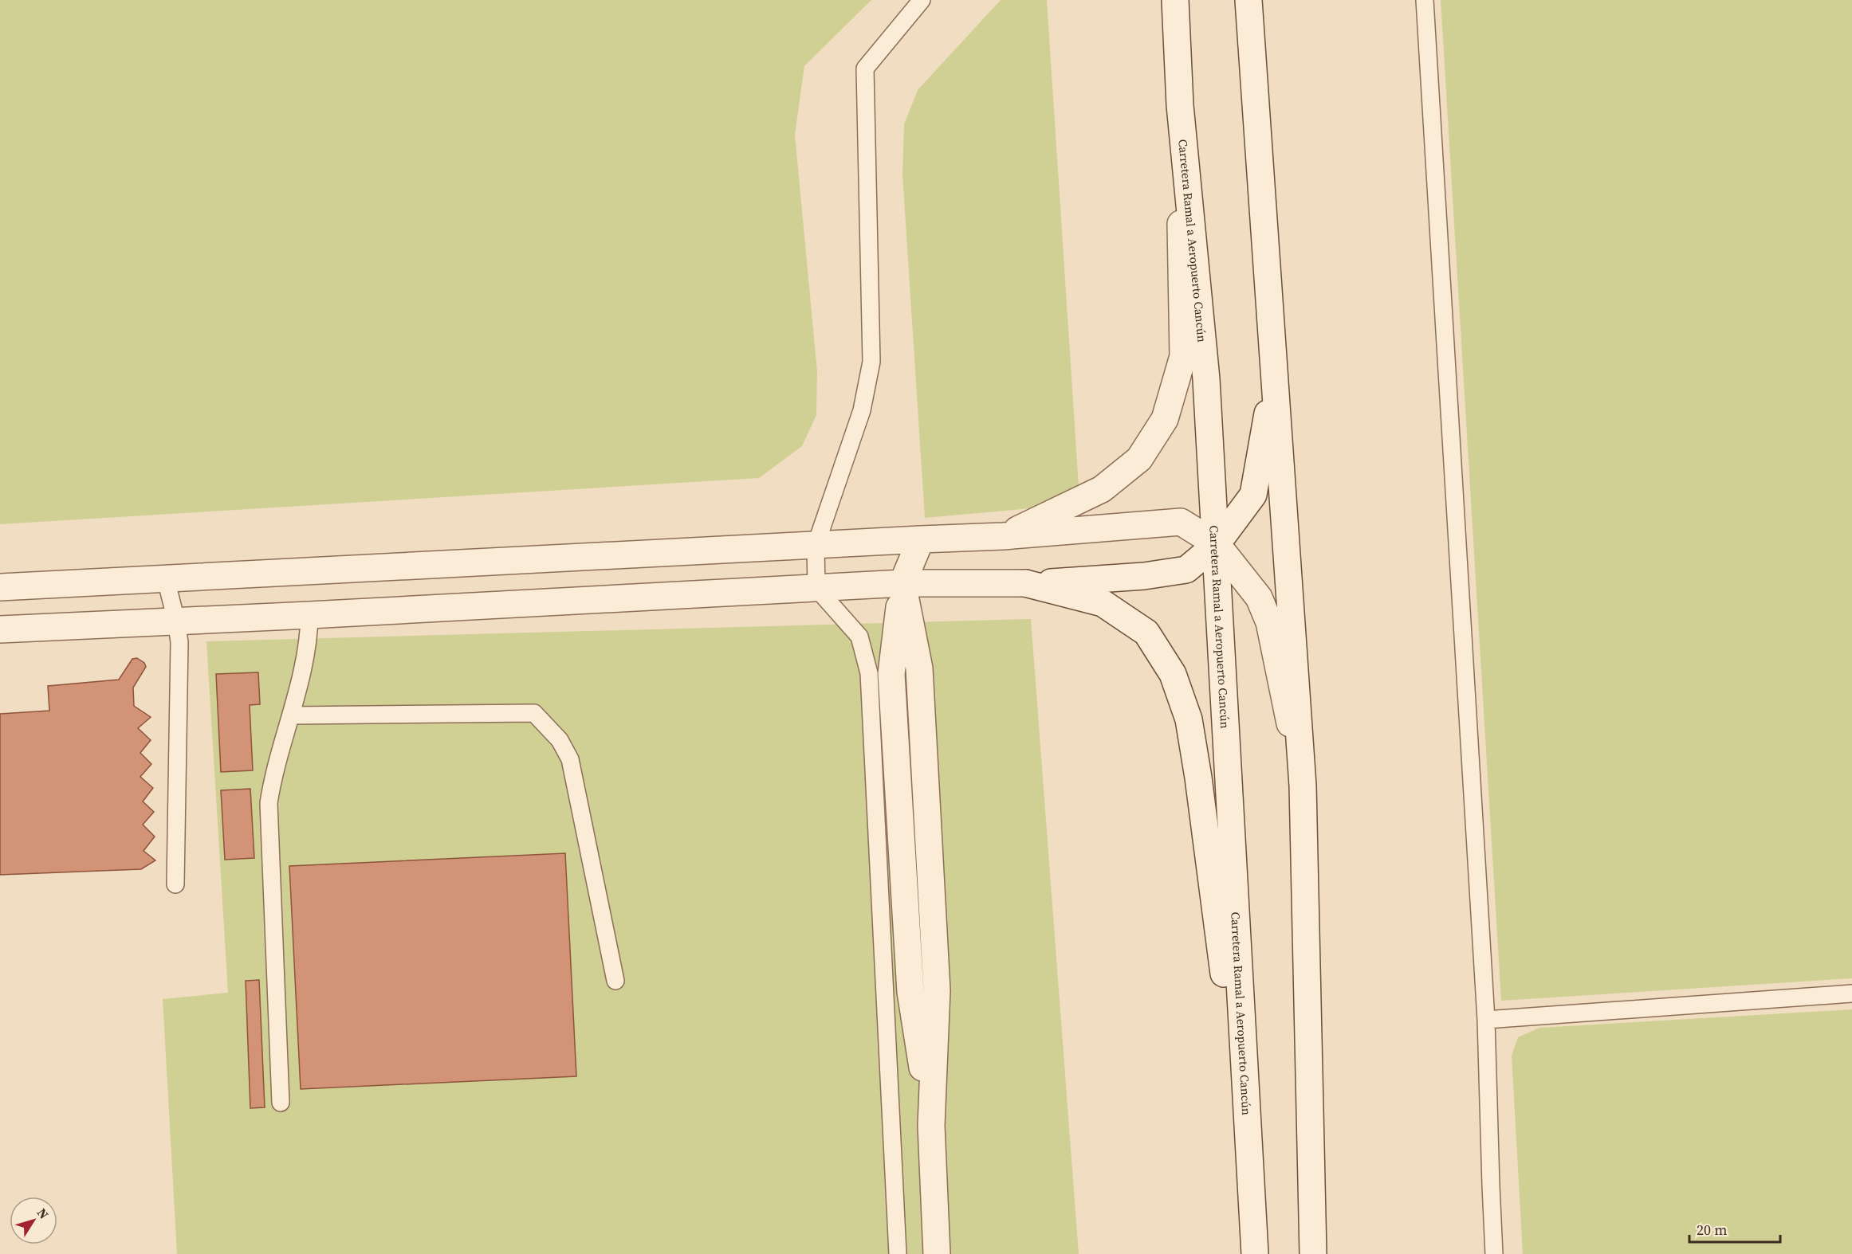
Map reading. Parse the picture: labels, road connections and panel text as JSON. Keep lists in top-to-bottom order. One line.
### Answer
{"streets":{"street":["Carretera Ramal a Aeropuerto Cancún"]},"scale_bar":"20 m","north":"top right"}
